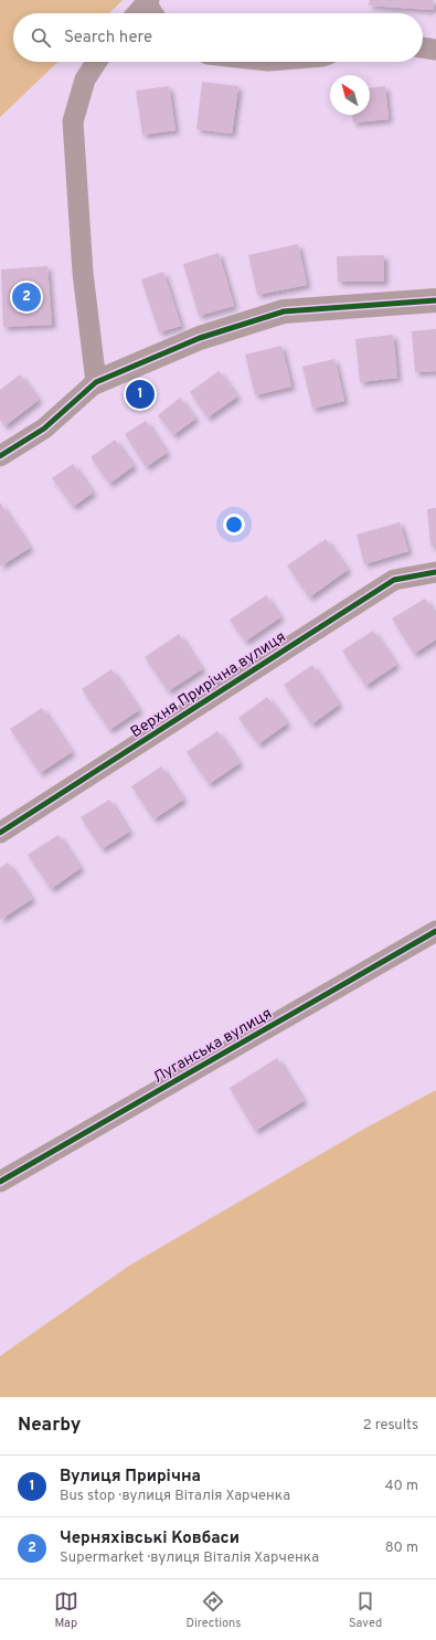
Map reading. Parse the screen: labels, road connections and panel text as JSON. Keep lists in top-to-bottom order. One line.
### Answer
{"streets":{"street":["Верхня Прирічна вулиця","Луганська вулиця"]},"north":"top left","page":{"search":"Search here","pins":["2","1"],"heading":["Nearby","2 results"],"list":[{"mark":"1","name":"Вулиця Прирічна","note":"Bus stop · вулиця Віталія Харченка","value":"40 m"},{"mark":"2","name":"Черняхівські Ковбаси","note":"Supermarket · вулиця Віталія Харченка","value":"80 m"}],"nav":["Map","Directions","Saved"]}}
